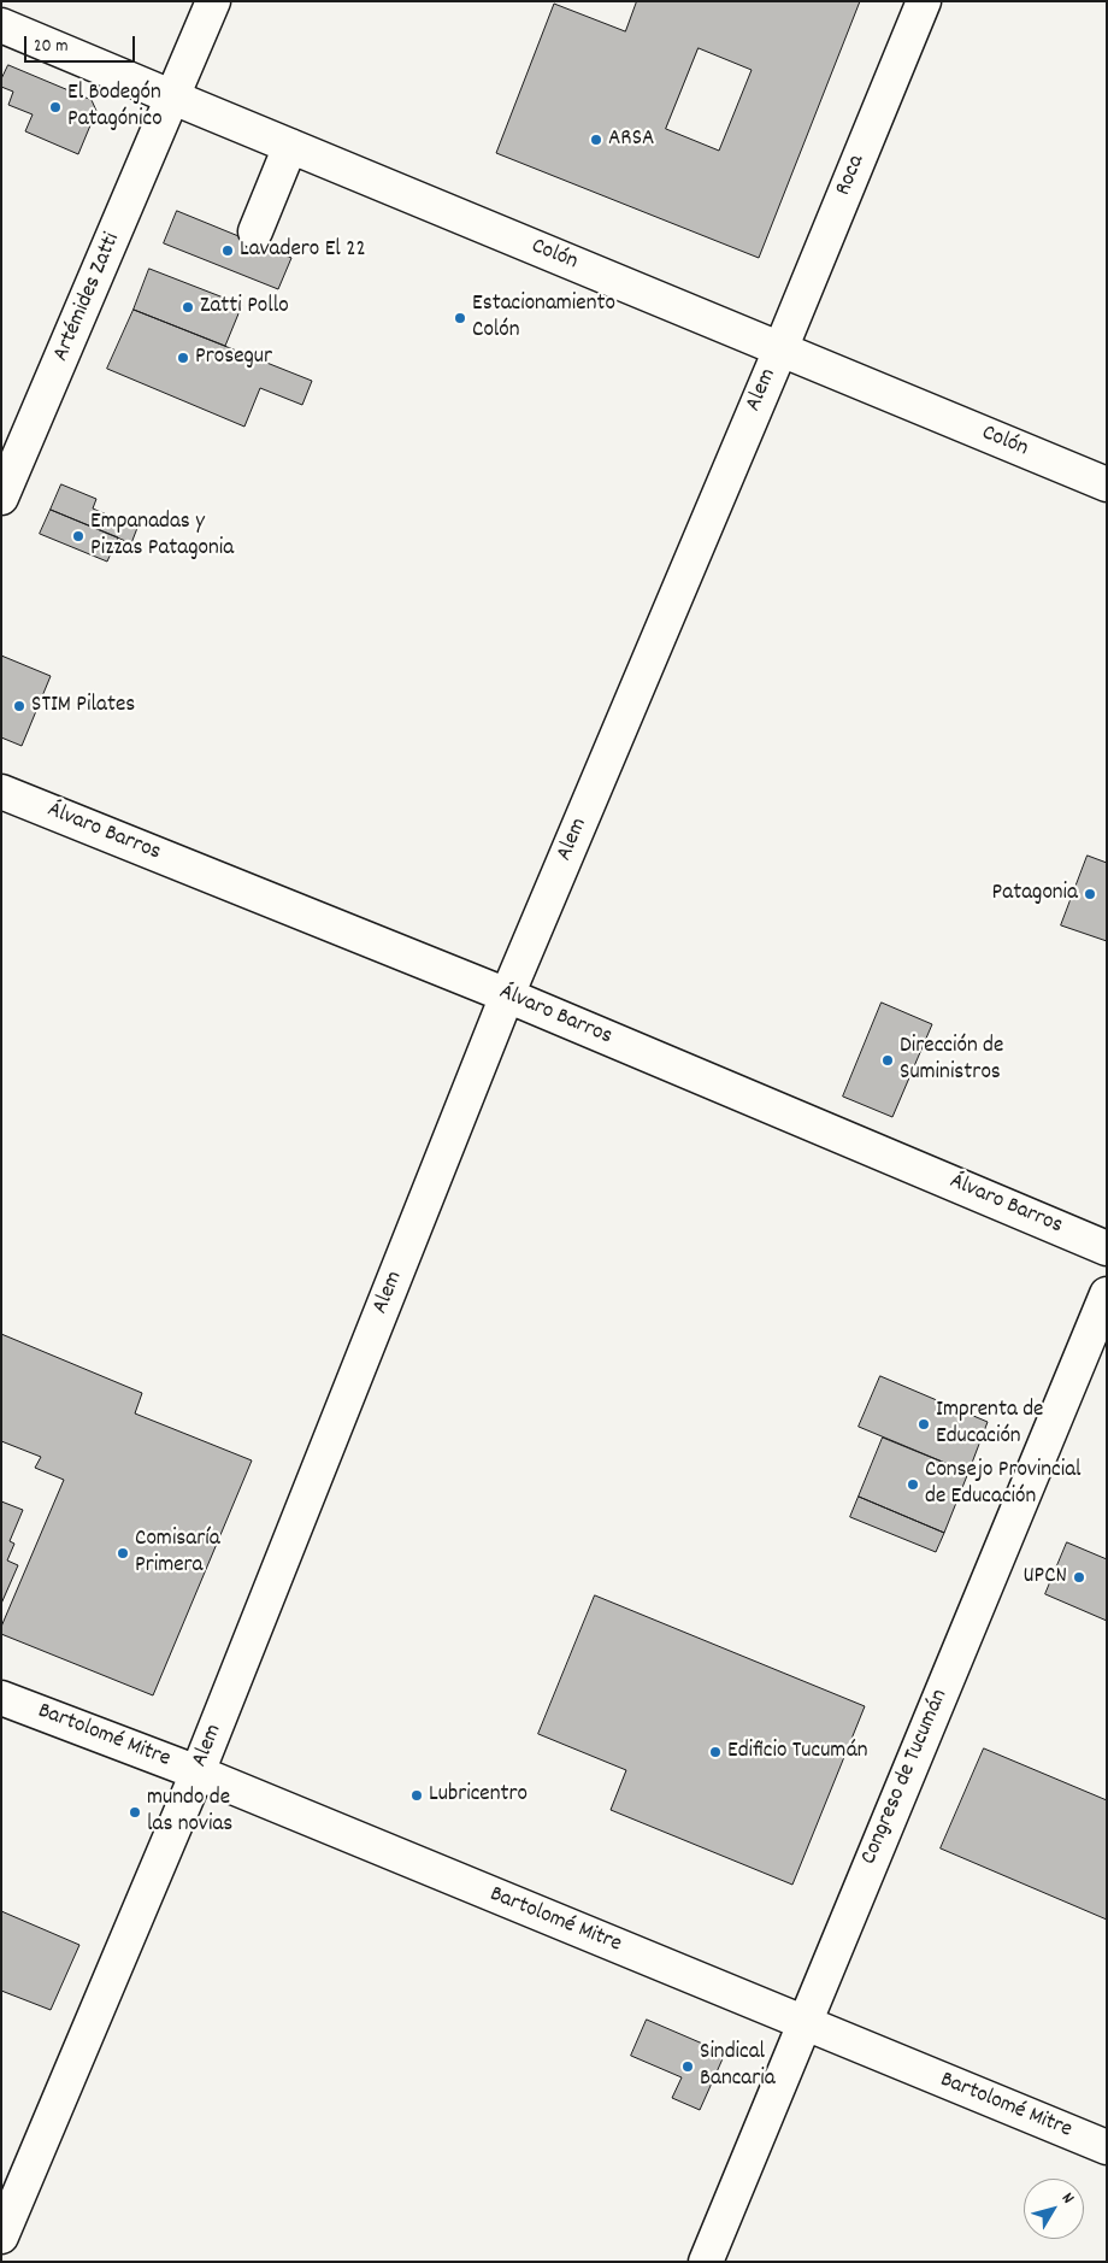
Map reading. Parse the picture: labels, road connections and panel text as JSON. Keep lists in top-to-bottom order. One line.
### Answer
{"streets":{"street":["Roca","Colón","Artémides Zatti","Alem","Álvaro Barros","Bartolomé Mitre","Congreso de Tucumán"]},"crossings":[["Roca","Colón"],["Roca","Alem"],["Colón","Artémides Zatti"],["Colón","Alem"],["Alem","Álvaro Barros"],["Alem","Bartolomé Mitre"],["Bartolomé Mitre","Congreso de Tucumán"]],"places":["El Bodegón Patagónico","ARSA","Lavadero El 22","Zatti Pollo","Estacionamiento Colón","Prosegur","Empanadas y Pizzas Patagonia","STIM Pilates","Patagonia","Dirección de Suministros","Imprenta de Educación","Consejo Provincial de Educación","Comisaría Primera","UPCN","Edificio Tucumán","Lubricentro","mundo de las novias","Sindical Bancaria"],"scale_bar":"20 m","north":"top right"}
